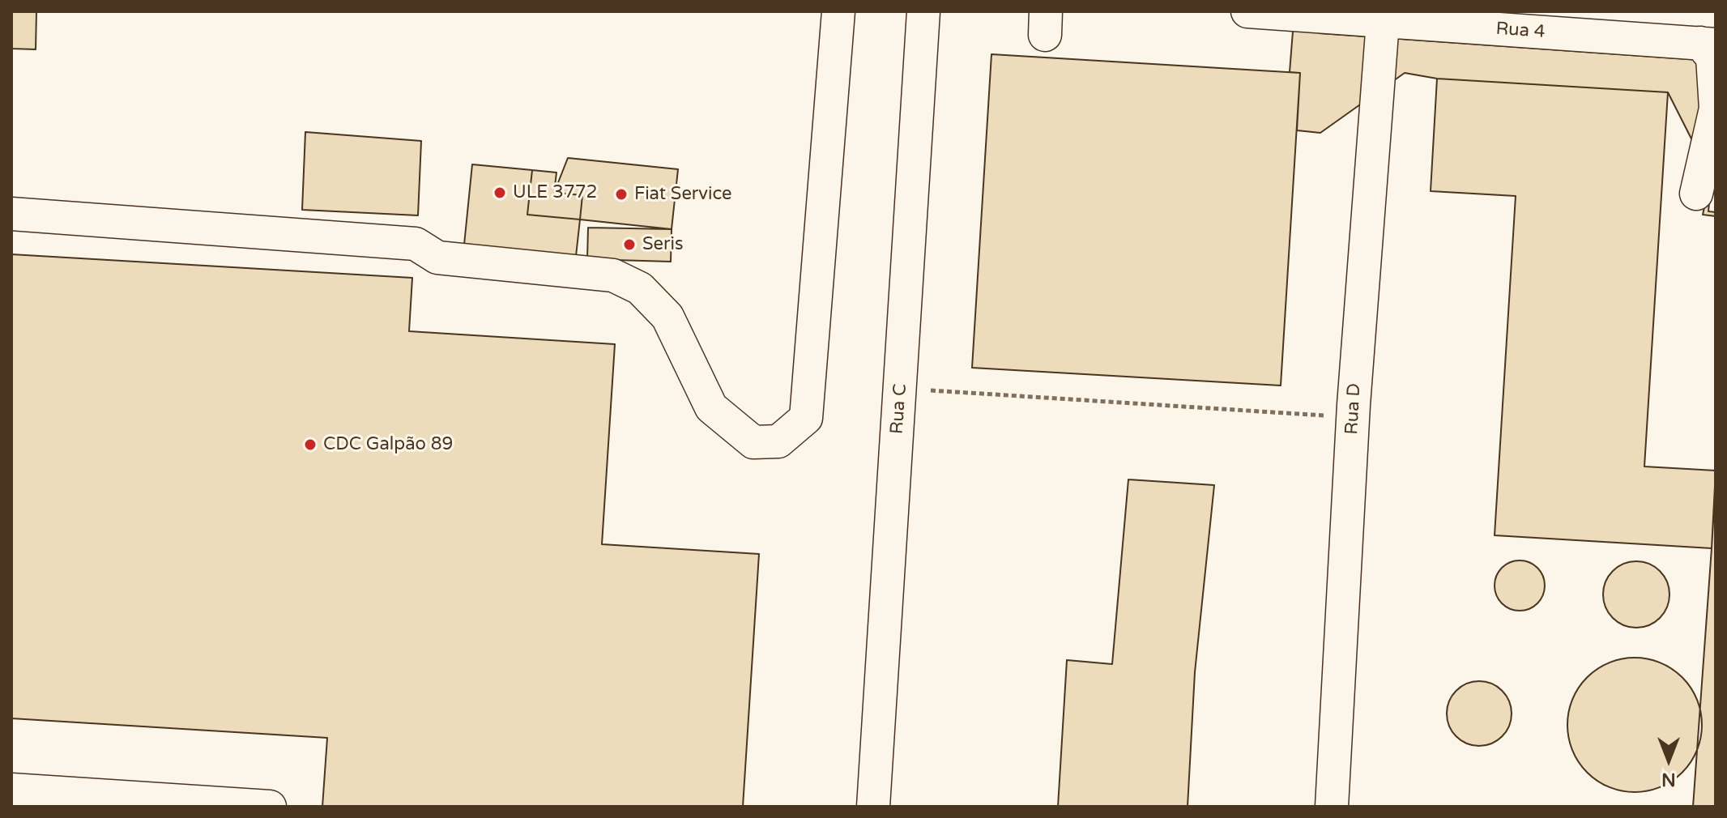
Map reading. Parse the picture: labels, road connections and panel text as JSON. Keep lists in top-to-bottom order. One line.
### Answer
{"streets":{"lane":["Rua 4","Rua C","Rua D"]},"crossings":[["Rua 4","Rua D"]],"places":["ULE 3772","Fiat Service","Seris","CDC Galpão 89"],"north":"bottom"}
